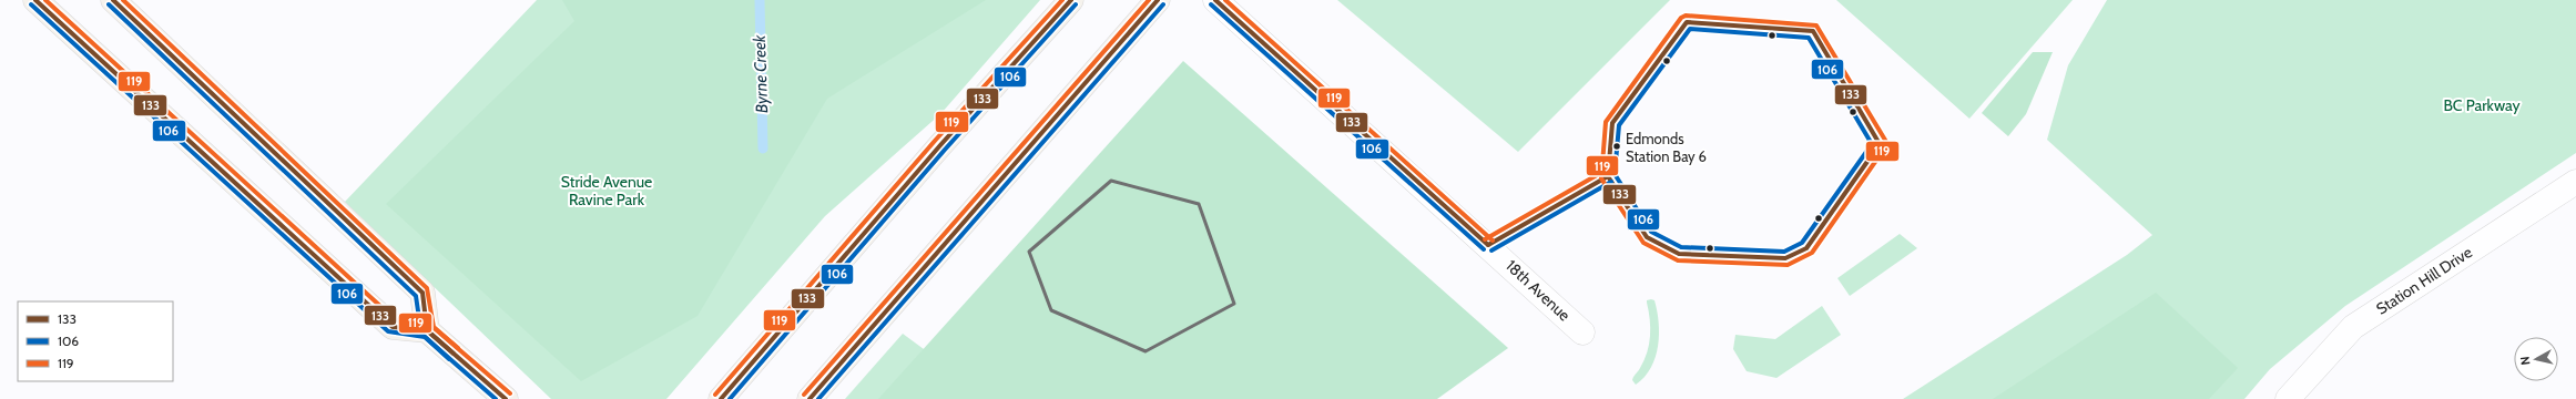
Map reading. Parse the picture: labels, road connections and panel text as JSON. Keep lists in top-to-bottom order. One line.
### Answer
{"streets":{"street":["Station Hill Drive","18th Avenue"]},"water":["Byrne Creek"],"parks":["BC Parkway","Stride Avenue Ravine Park"],"places":["Edmonds Station Bay 6"],"lines":["transit line 133","transit line 119","transit line 106"],"legend":["133","106","119"],"north":"left"}
